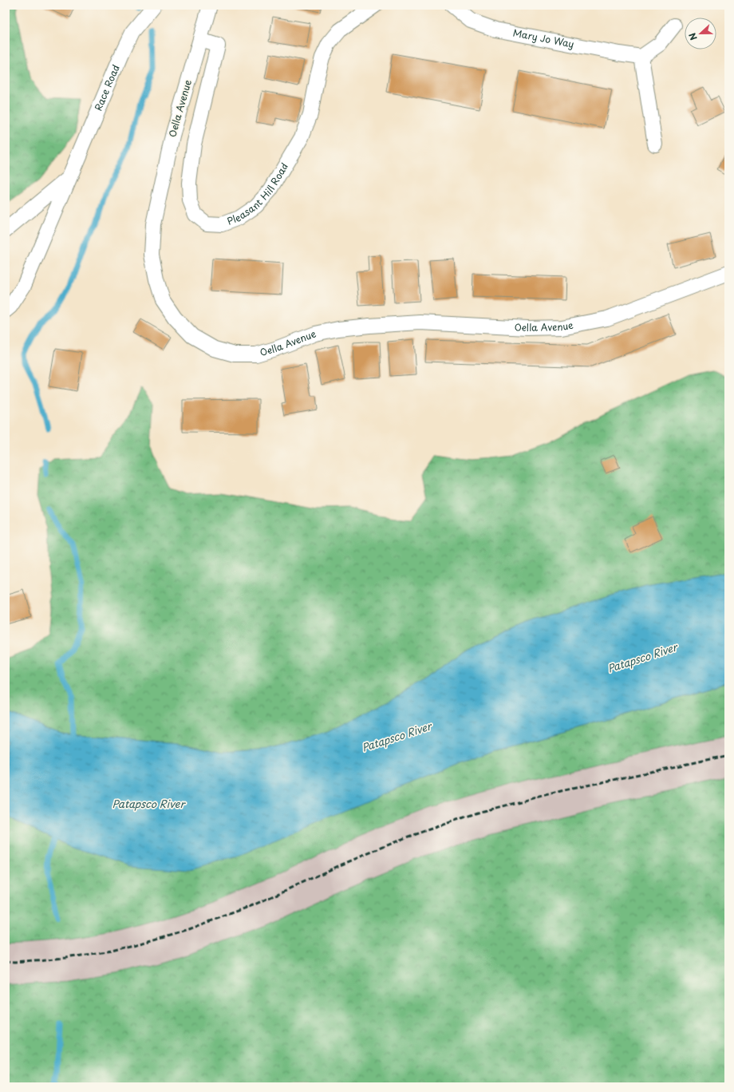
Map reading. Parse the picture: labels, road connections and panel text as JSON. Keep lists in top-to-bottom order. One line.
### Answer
{"streets":{"street":["Mary Jo Way","Race Road","Oella Avenue","Pleasant Hill Road"]},"crossings":[["Oella Avenue","Pleasant Hill Road"]],"water":["Patapsco River"],"north":"left"}
